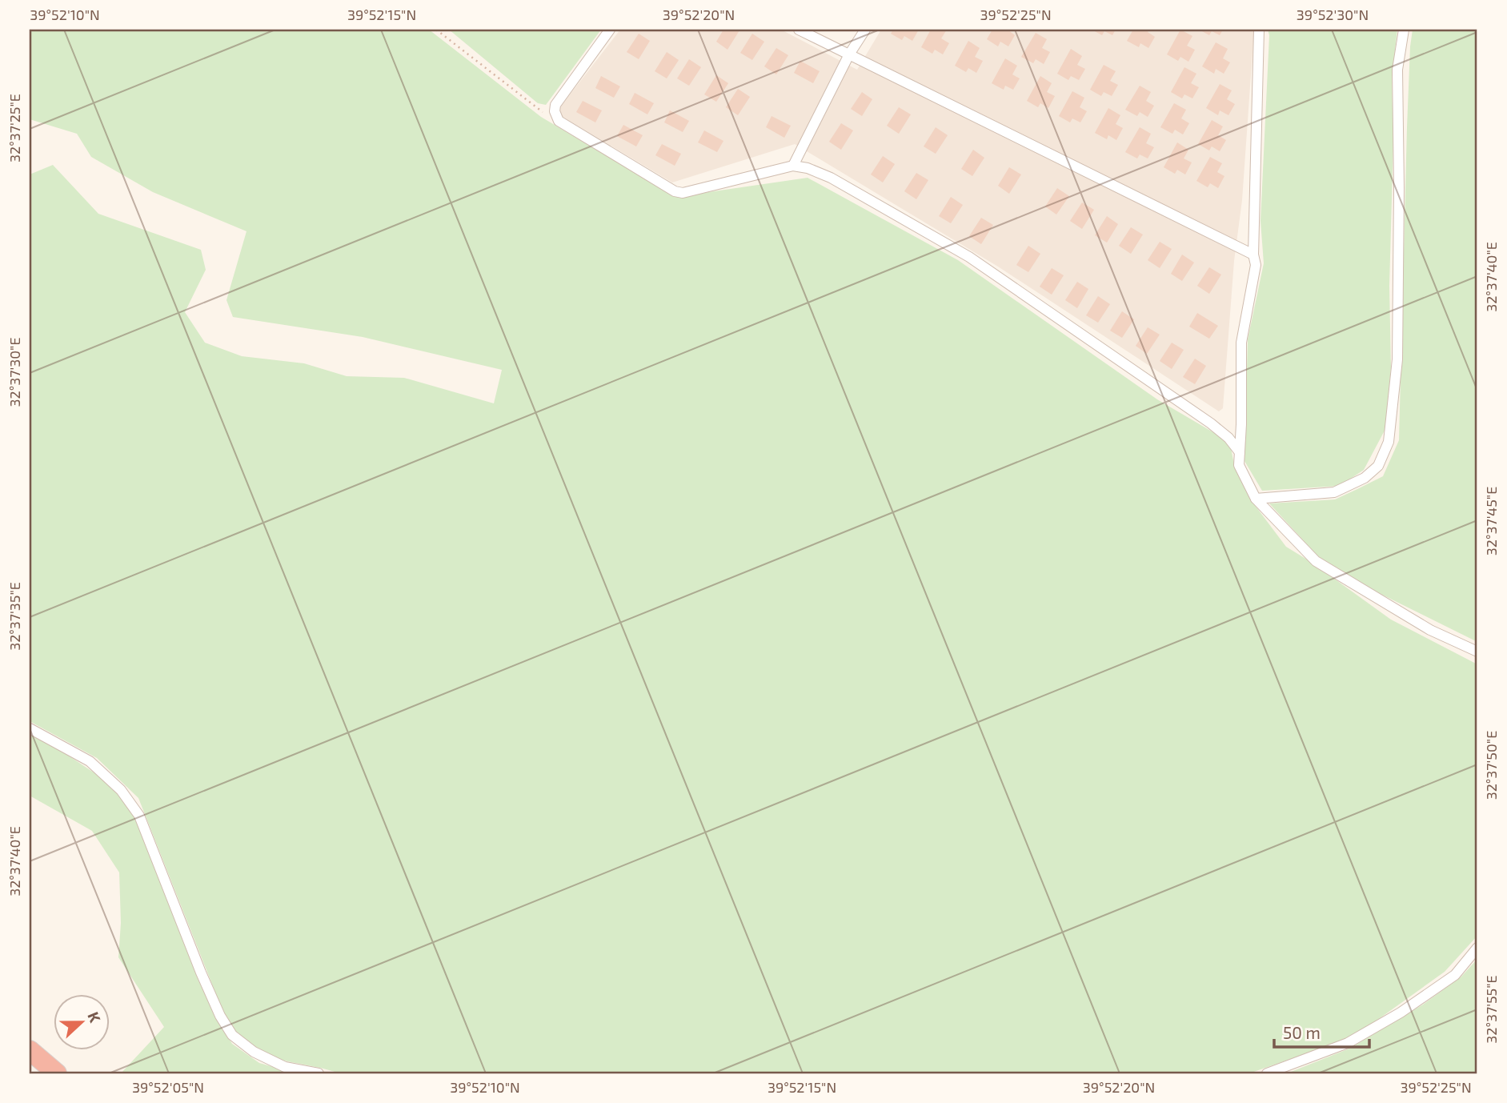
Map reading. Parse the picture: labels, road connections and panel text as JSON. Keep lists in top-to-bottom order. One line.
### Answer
{"scale_bar":"50 m","north":"right","coordinates":["39°52'10\"N","39°52'15\"N","39°52'20\"N","39°52'25\"N","39°52'30\"N","32°37'25\"E","32°37'40\"E","32°37'30\"E","32°37'45\"E","32°37'35\"E","32°37'50\"E","32°37'55\"E","39°52'05\"N"]}
